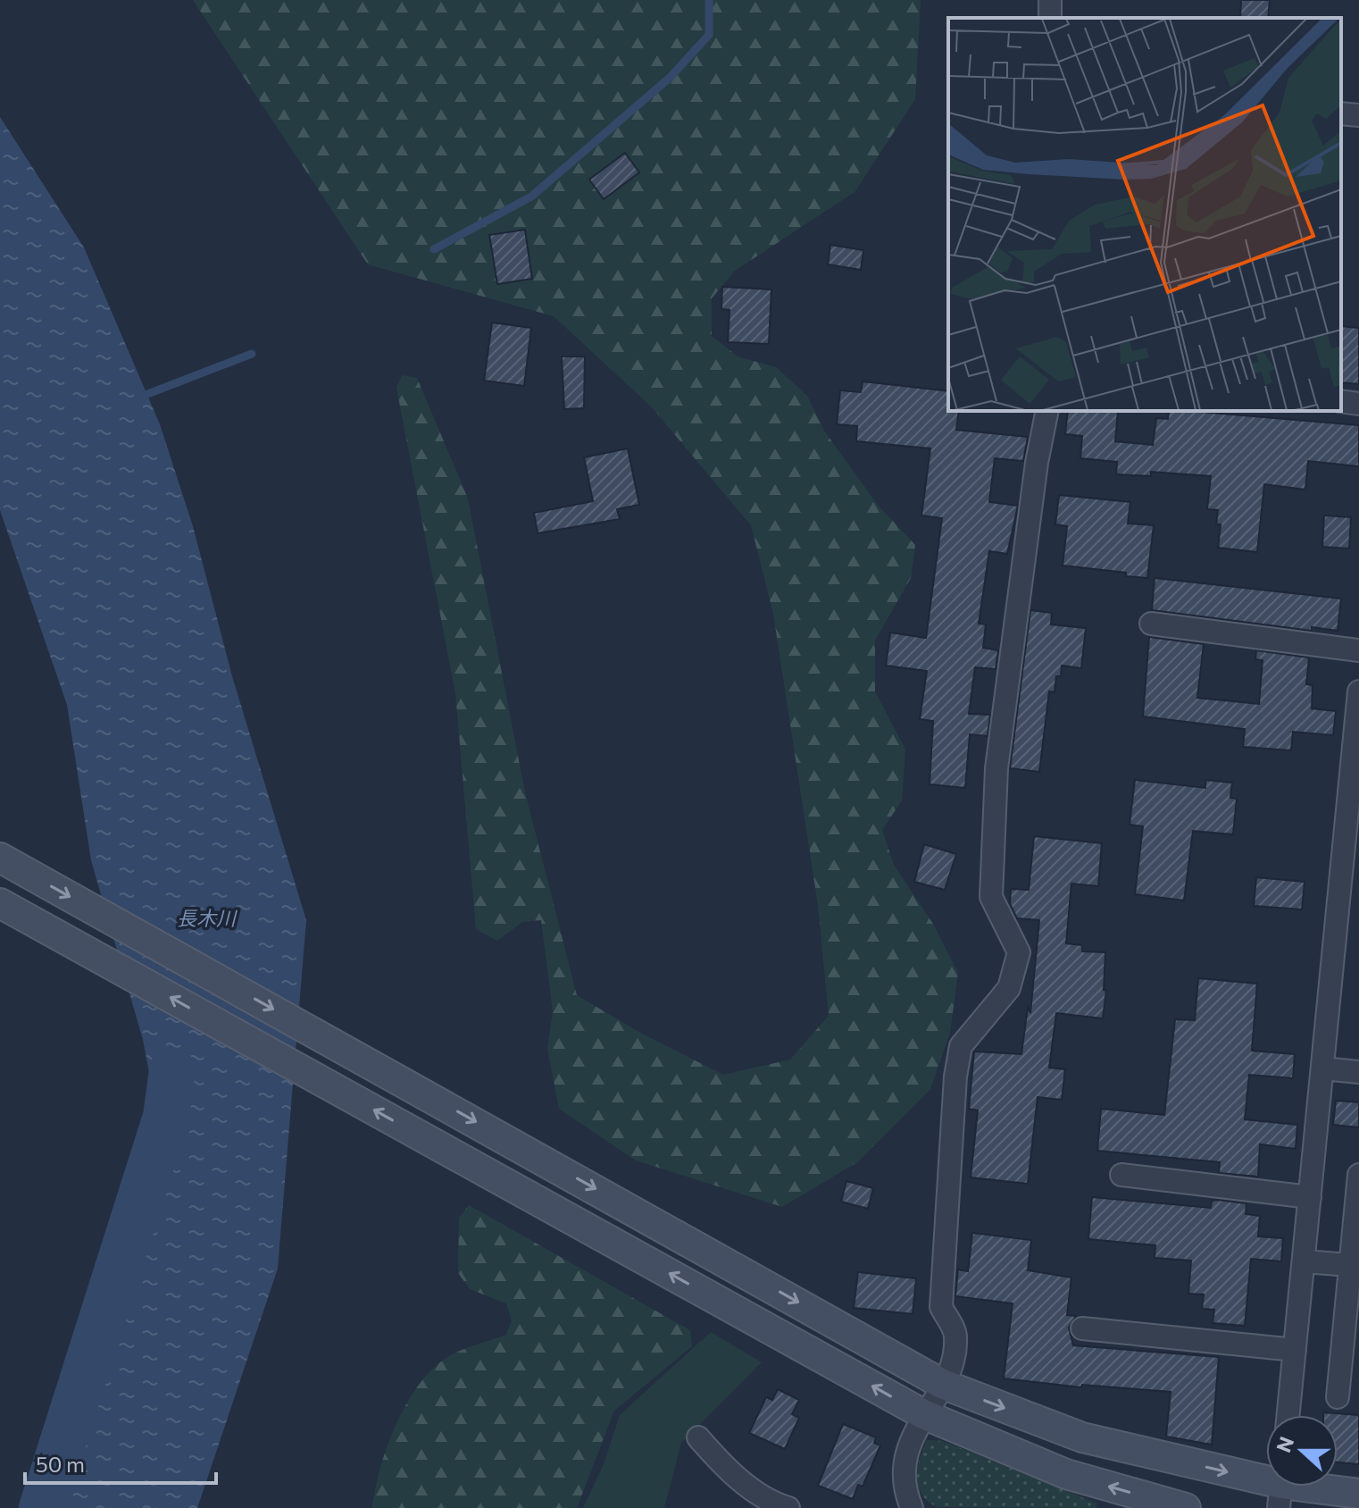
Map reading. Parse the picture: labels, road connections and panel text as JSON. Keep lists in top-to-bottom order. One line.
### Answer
{"water":["長木川"],"scale_bar":"50 m","north":"left"}
